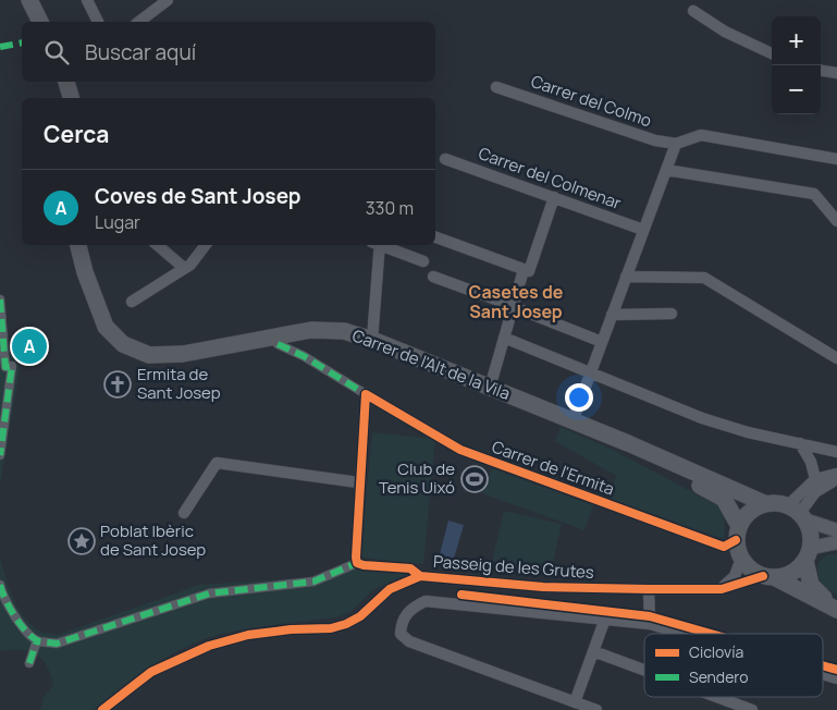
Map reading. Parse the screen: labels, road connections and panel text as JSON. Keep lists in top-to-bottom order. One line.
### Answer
{"streets":{"main road":["Carrer de l'Alt de la Vila"],"street":["Carrer del Colmo","Carrer del Colmenar","Carrer de l'Ermita","Passeig de les Grutes"]},"crossings":[["Carrer de l'Alt de la Vila","Carrer de l'Ermita"],["Carrer de l'Alt de la Vila","Passeig de les Grutes"],["Carrer de l'Ermita","Passeig de les Grutes"]],"districts":["Casetes de Sant Josep"],"places":{"church":["Ermita de Sant Josep"],"sports":["Club de Tenis Uixó"],"place":["Poblat Ibèric de Sant Josep"]},"legend":["Ciclovía","Sendero"],"page":{"map_buttons":["+","−"],"search":"Buscar aquí","heading":"Cerca","list":[{"mark":"A","name":"Coves de Sant Josep","note":"Lugar","value":"330 m"}],"pins":"A"}}
